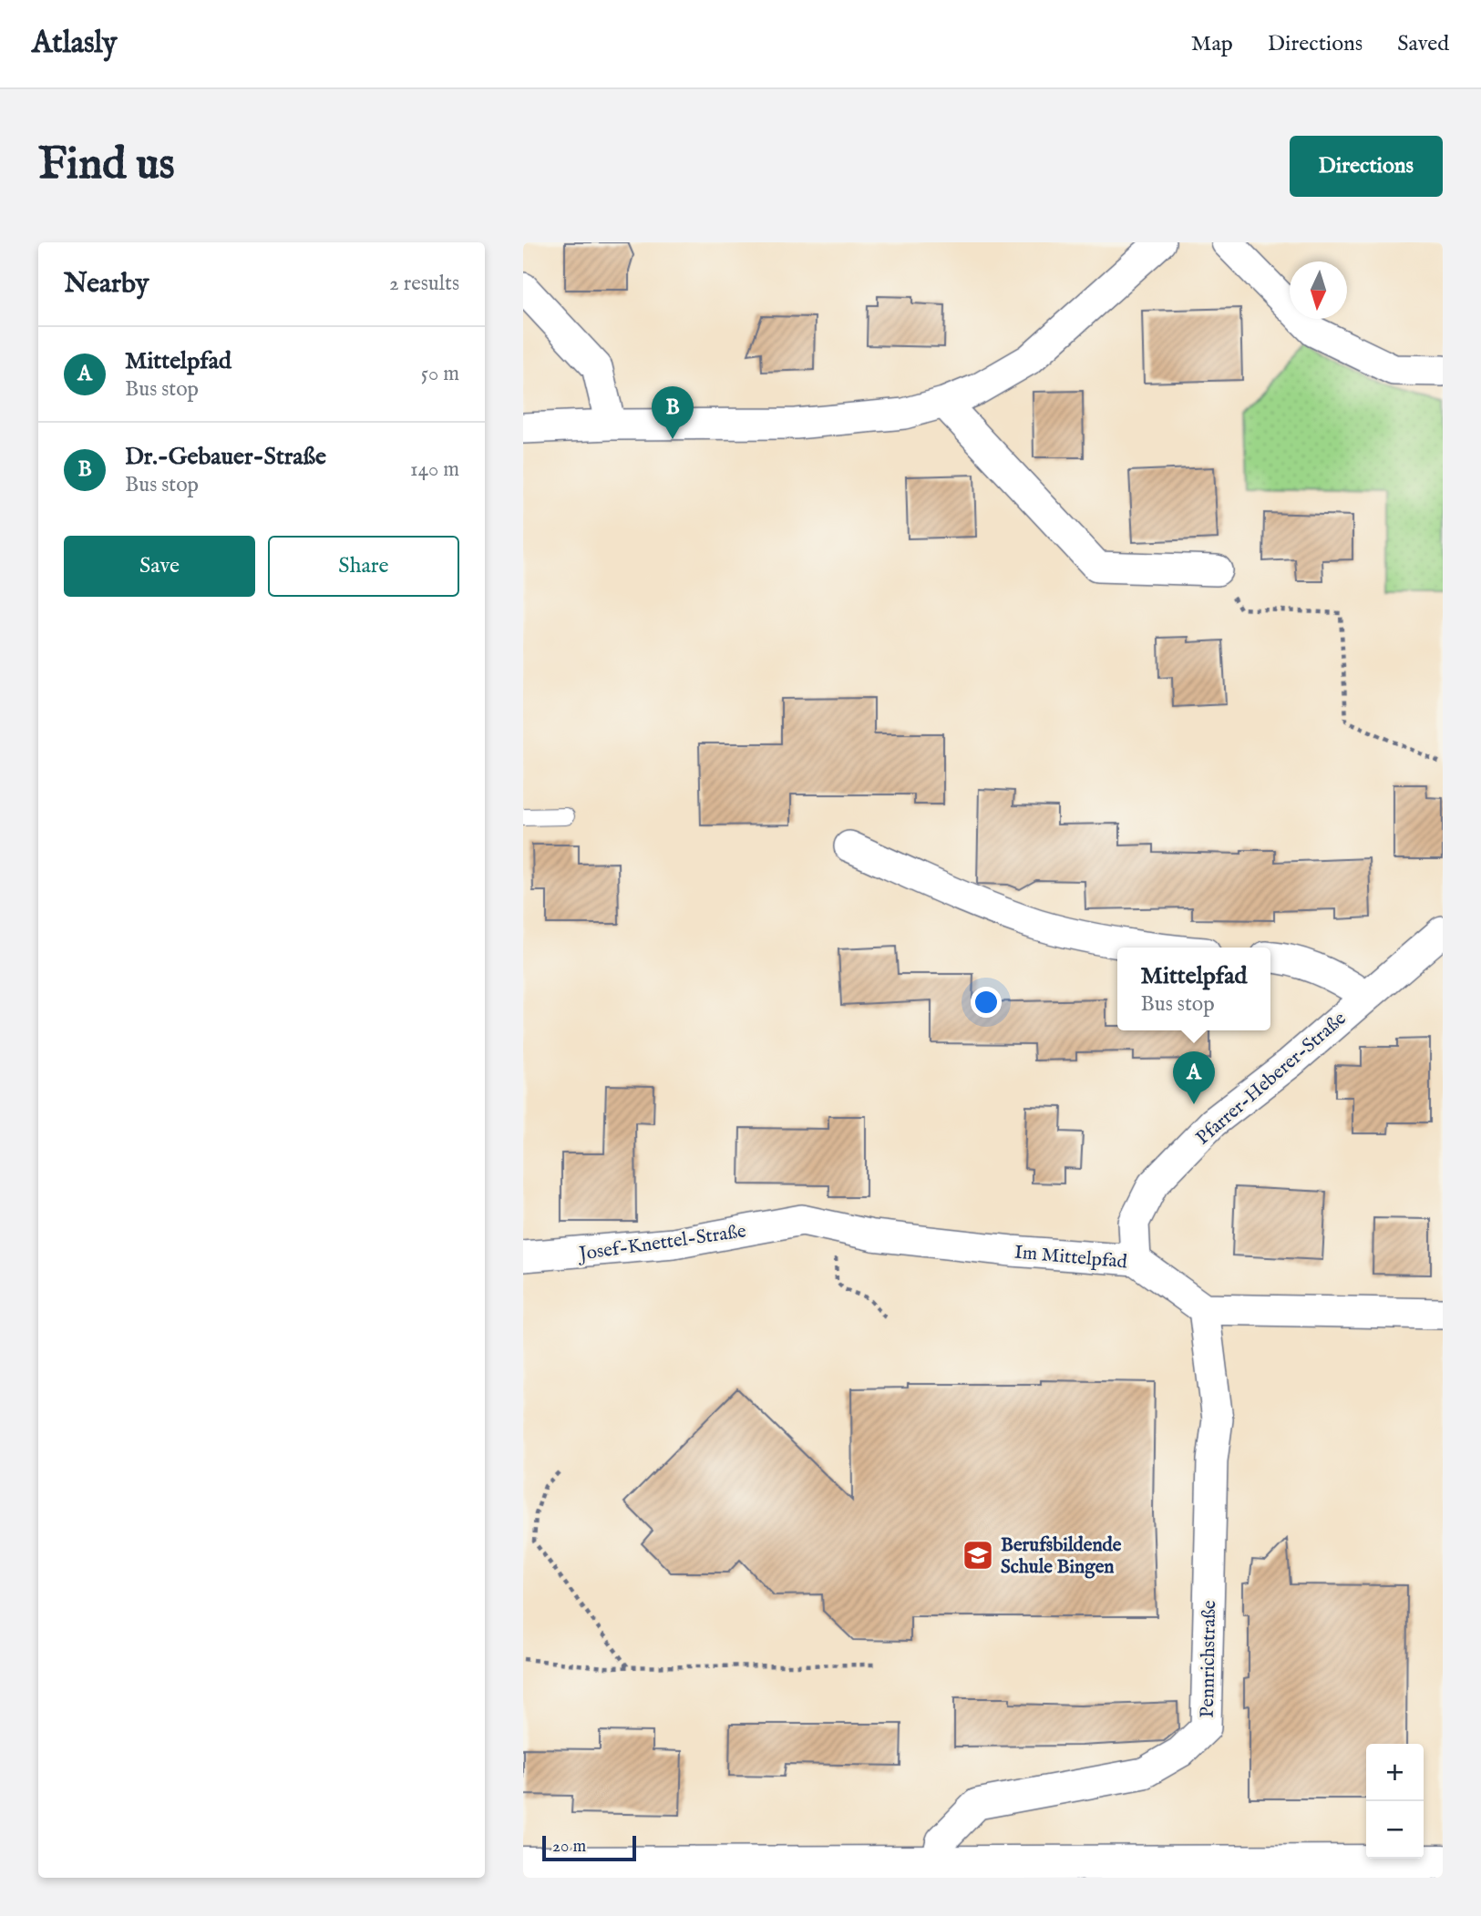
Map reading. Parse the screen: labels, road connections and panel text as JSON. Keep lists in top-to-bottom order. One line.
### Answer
{"streets":{"street":["Pfarrer-Heberer-Straße","Josef-Knettel-Straße","Im Mittelpfad","Pennrichstraße"]},"crossings":[["Pfarrer-Heberer-Straße","Im Mittelpfad"],["Josef-Knettel-Straße","Im Mittelpfad"],["Im Mittelpfad","Pennrichstraße"]],"places":{"school or university":["Berufsbildende Schule Bingen"]},"scale_bar":"20 m","north":"bottom","page":{"header":"Atlasly","nav":["Map","Directions","Saved"],"buttons":["Directions",["Save","Share"]],"title":"Find us","heading":["Nearby","2 results"],"list":[{"mark":"A","name":"Mittelpfad","note":"Bus stop","value":"50 m"},{"mark":"B","name":"Dr.-Gebauer-Straße","note":"Bus stop","value":"140 m"}],"pins":["B","A"],"popup":["Mittelpfad","Bus stop"],"map_buttons":["+","−"],"scale":"20 m"}}
